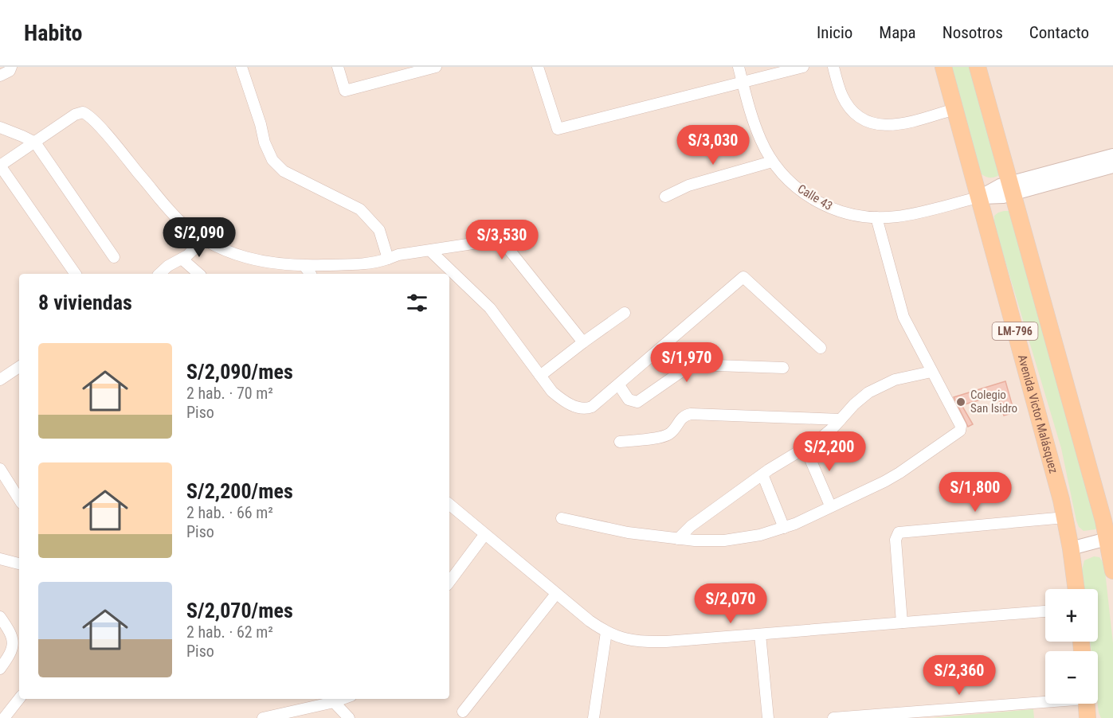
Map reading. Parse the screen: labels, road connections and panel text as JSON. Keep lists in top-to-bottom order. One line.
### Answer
{"streets":{"main road":["LM-796","Avenida Victor Malásquez"],"street":["Calle 43"]},"crossings":[["Calle 43","Avenida Victor Malásquez"]],"places":["Colegio San Isidro"],"page":{"header":"Habito","nav":["Inicio","Mapa","Nosotros","Contacto"],"price":["S/3,030","S/2,090","S/3,530","S/1,970","S/2,200","S/1,800","S/2,070","S/2,360"],"heading":"8 viviendas","list":[{"name":"S/2,090/mes","note":"2 hab. · 70 m² · Piso"},{"name":"S/2,200/mes","note":"2 hab. · 66 m² · Piso"},{"name":"S/2,070/mes","note":"2 hab. · 62 m² · Piso"}],"map_buttons":["+","−"]}}
